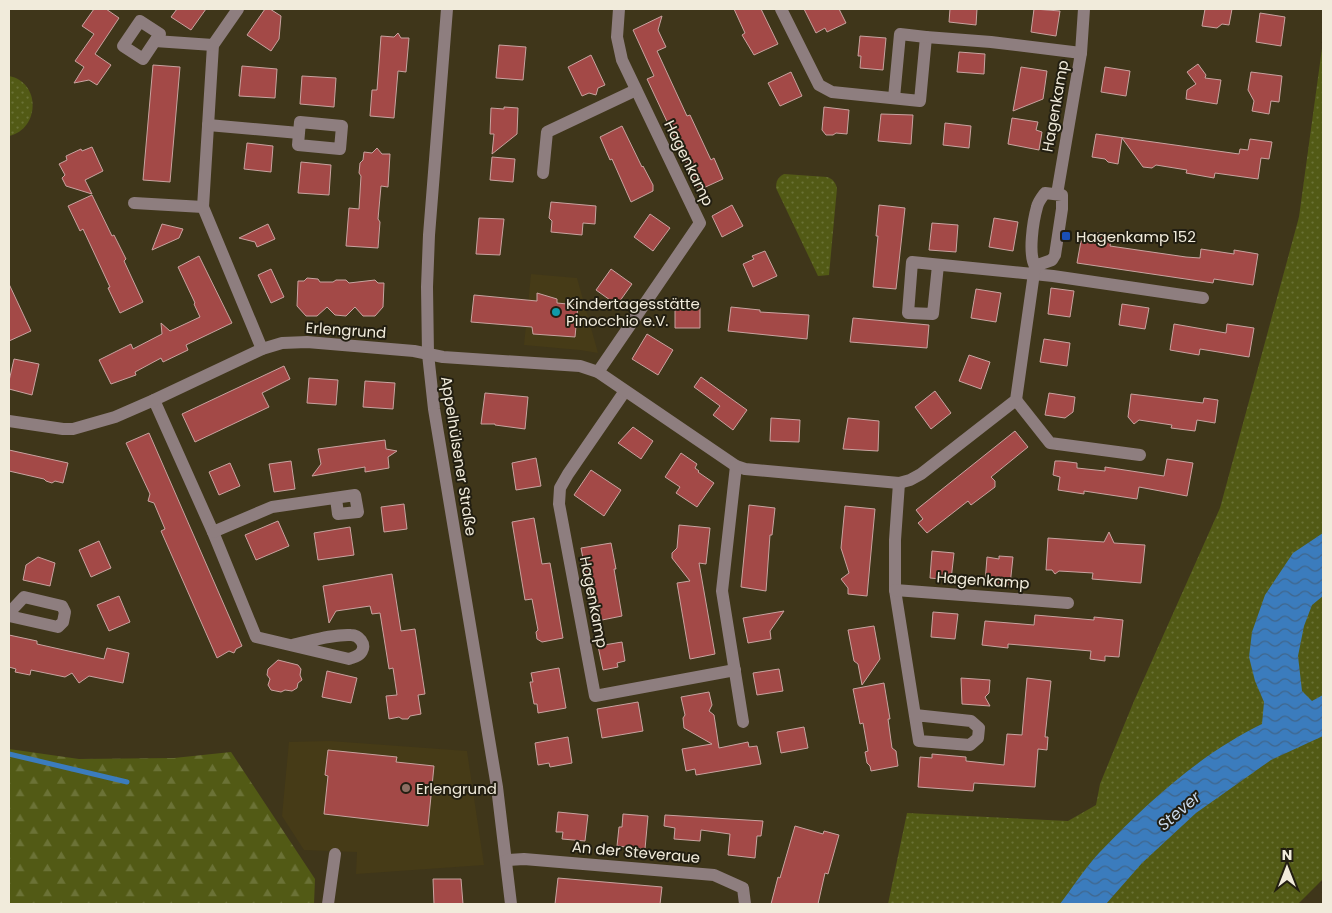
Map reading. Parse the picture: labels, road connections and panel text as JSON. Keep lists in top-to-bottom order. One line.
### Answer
{"streets":{"street":["Hagenkamp","Erlengrund","Appelhülsener Straße","An der Steveraue"]},"crossings":[["Erlengrund","Appelhülsener Straße"],["Appelhülsener Straße","An der Steveraue"]],"water":["Stever"],"places":{"transit":["Hagenkamp 152"],"other":["Kindertagesstätte Pinocchio e.V.","Erlengrund"]},"north":"top"}
